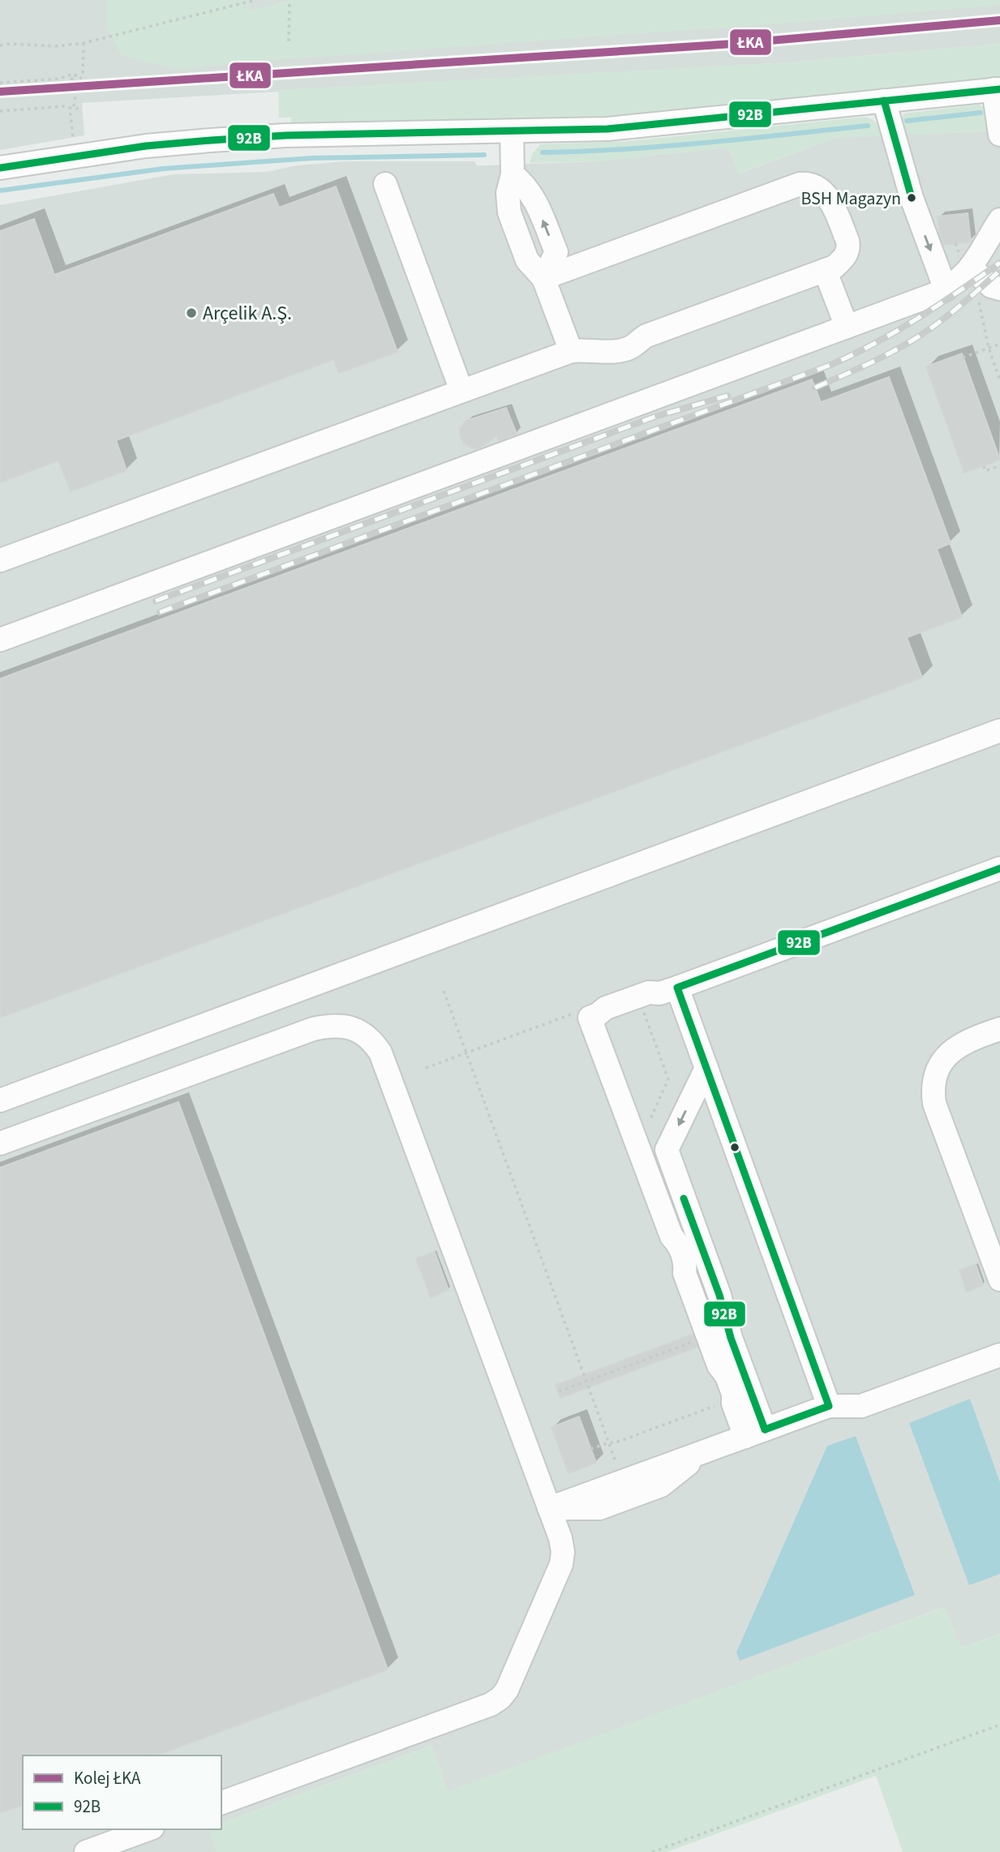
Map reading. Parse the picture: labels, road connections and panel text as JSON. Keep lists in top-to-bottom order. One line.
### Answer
{"places":["BSH Magazyn","Arçelik A.Ş."],"lines":["rail line ŁKA","transit line 92B"],"legend":["Kolej ŁKA","92B"]}
